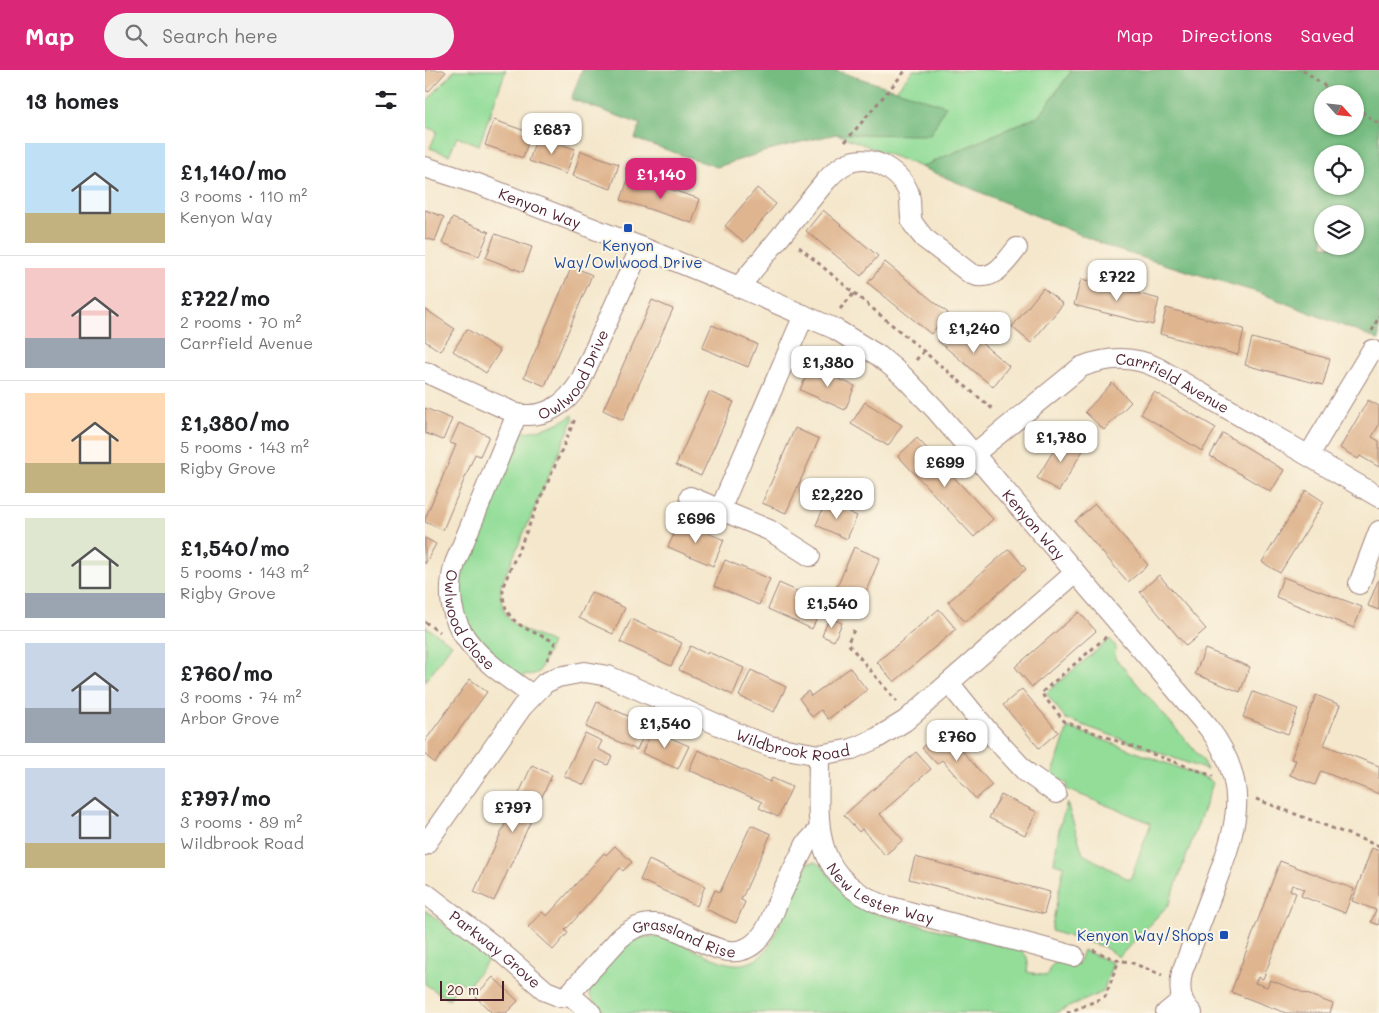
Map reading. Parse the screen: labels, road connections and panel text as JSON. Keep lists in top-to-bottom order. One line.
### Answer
{"streets":{"street":["Kenyon Way","Owlwood Drive","Carrfield Avenue","Owlwood Close","Wildbrook Road","New Lester Way","Grassland Rise","Parkway Grove"]},"crossings":[["Kenyon Way","Owlwood Drive"],["Kenyon Way","Carrfield Avenue"],["Kenyon Way","Wildbrook Road"],["Owlwood Drive","Owlwood Close"],["Owlwood Close","Wildbrook Road"],["Wildbrook Road","New Lester Way"],["New Lester Way","Grassland Rise"],["Grassland Rise","Parkway Grove"]],"places":{"transit":["Kenyon Way/Owlwood Drive","Kenyon Way/Shops"]},"scale_bar":"20 m","north":"bottom right","page":{"header":"Map","search":"Search here","nav":["Map","Directions","Saved"],"heading":"13 homes","price":["£687","£1,140","£722","£1,240","£1,380","£1,780","£699","£2,220","£696","£1,540","£1,540","£760","£797"],"list":[{"name":"£1,140/mo","note":"3 rooms · 110 m² · Kenyon Way"},{"name":"£722/mo","note":"2 rooms · 70 m² · Carrfield Avenue"},{"name":"£1,380/mo","note":"5 rooms · 143 m² · Rigby Grove"},{"name":"£1,540/mo","note":"5 rooms · 143 m² · Rigby Grove"},{"name":"£760/mo","note":"3 rooms · 74 m² · Arbor Grove"},{"name":"£797/mo","note":"3 rooms · 89 m² · Wildbrook Road"}],"scale":"20 m"}}
